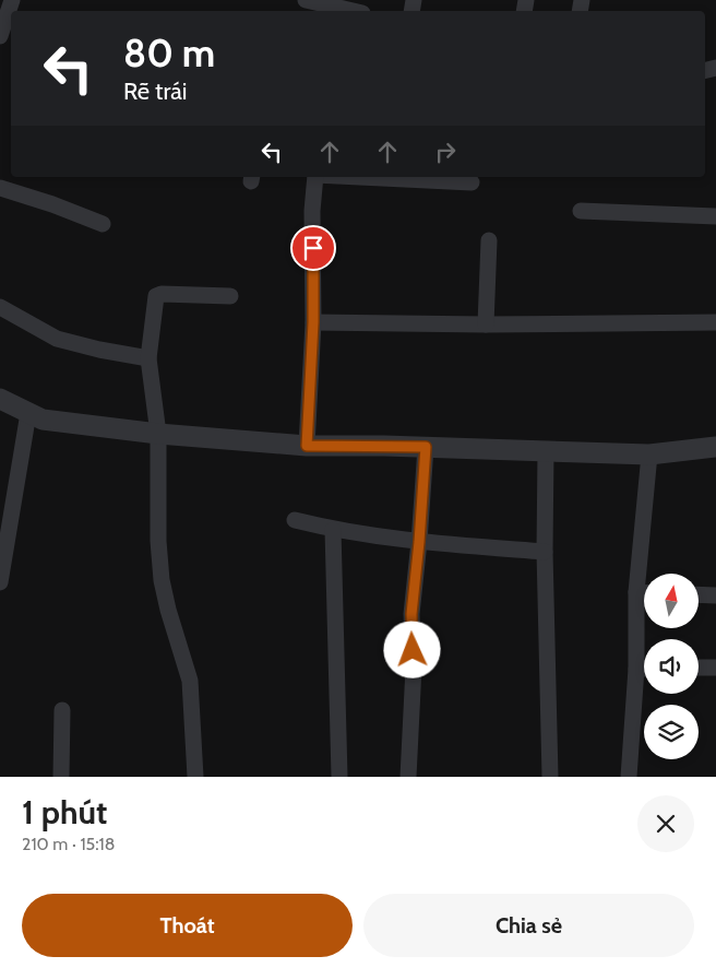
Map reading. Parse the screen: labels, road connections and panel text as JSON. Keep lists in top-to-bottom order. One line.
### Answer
{"north":"top","page":{"turn":["80 m","Rẽ trái"],"heading":["1 phút","210 m · 15:18"],"buttons":["Thoát","Chia sẻ"]}}
